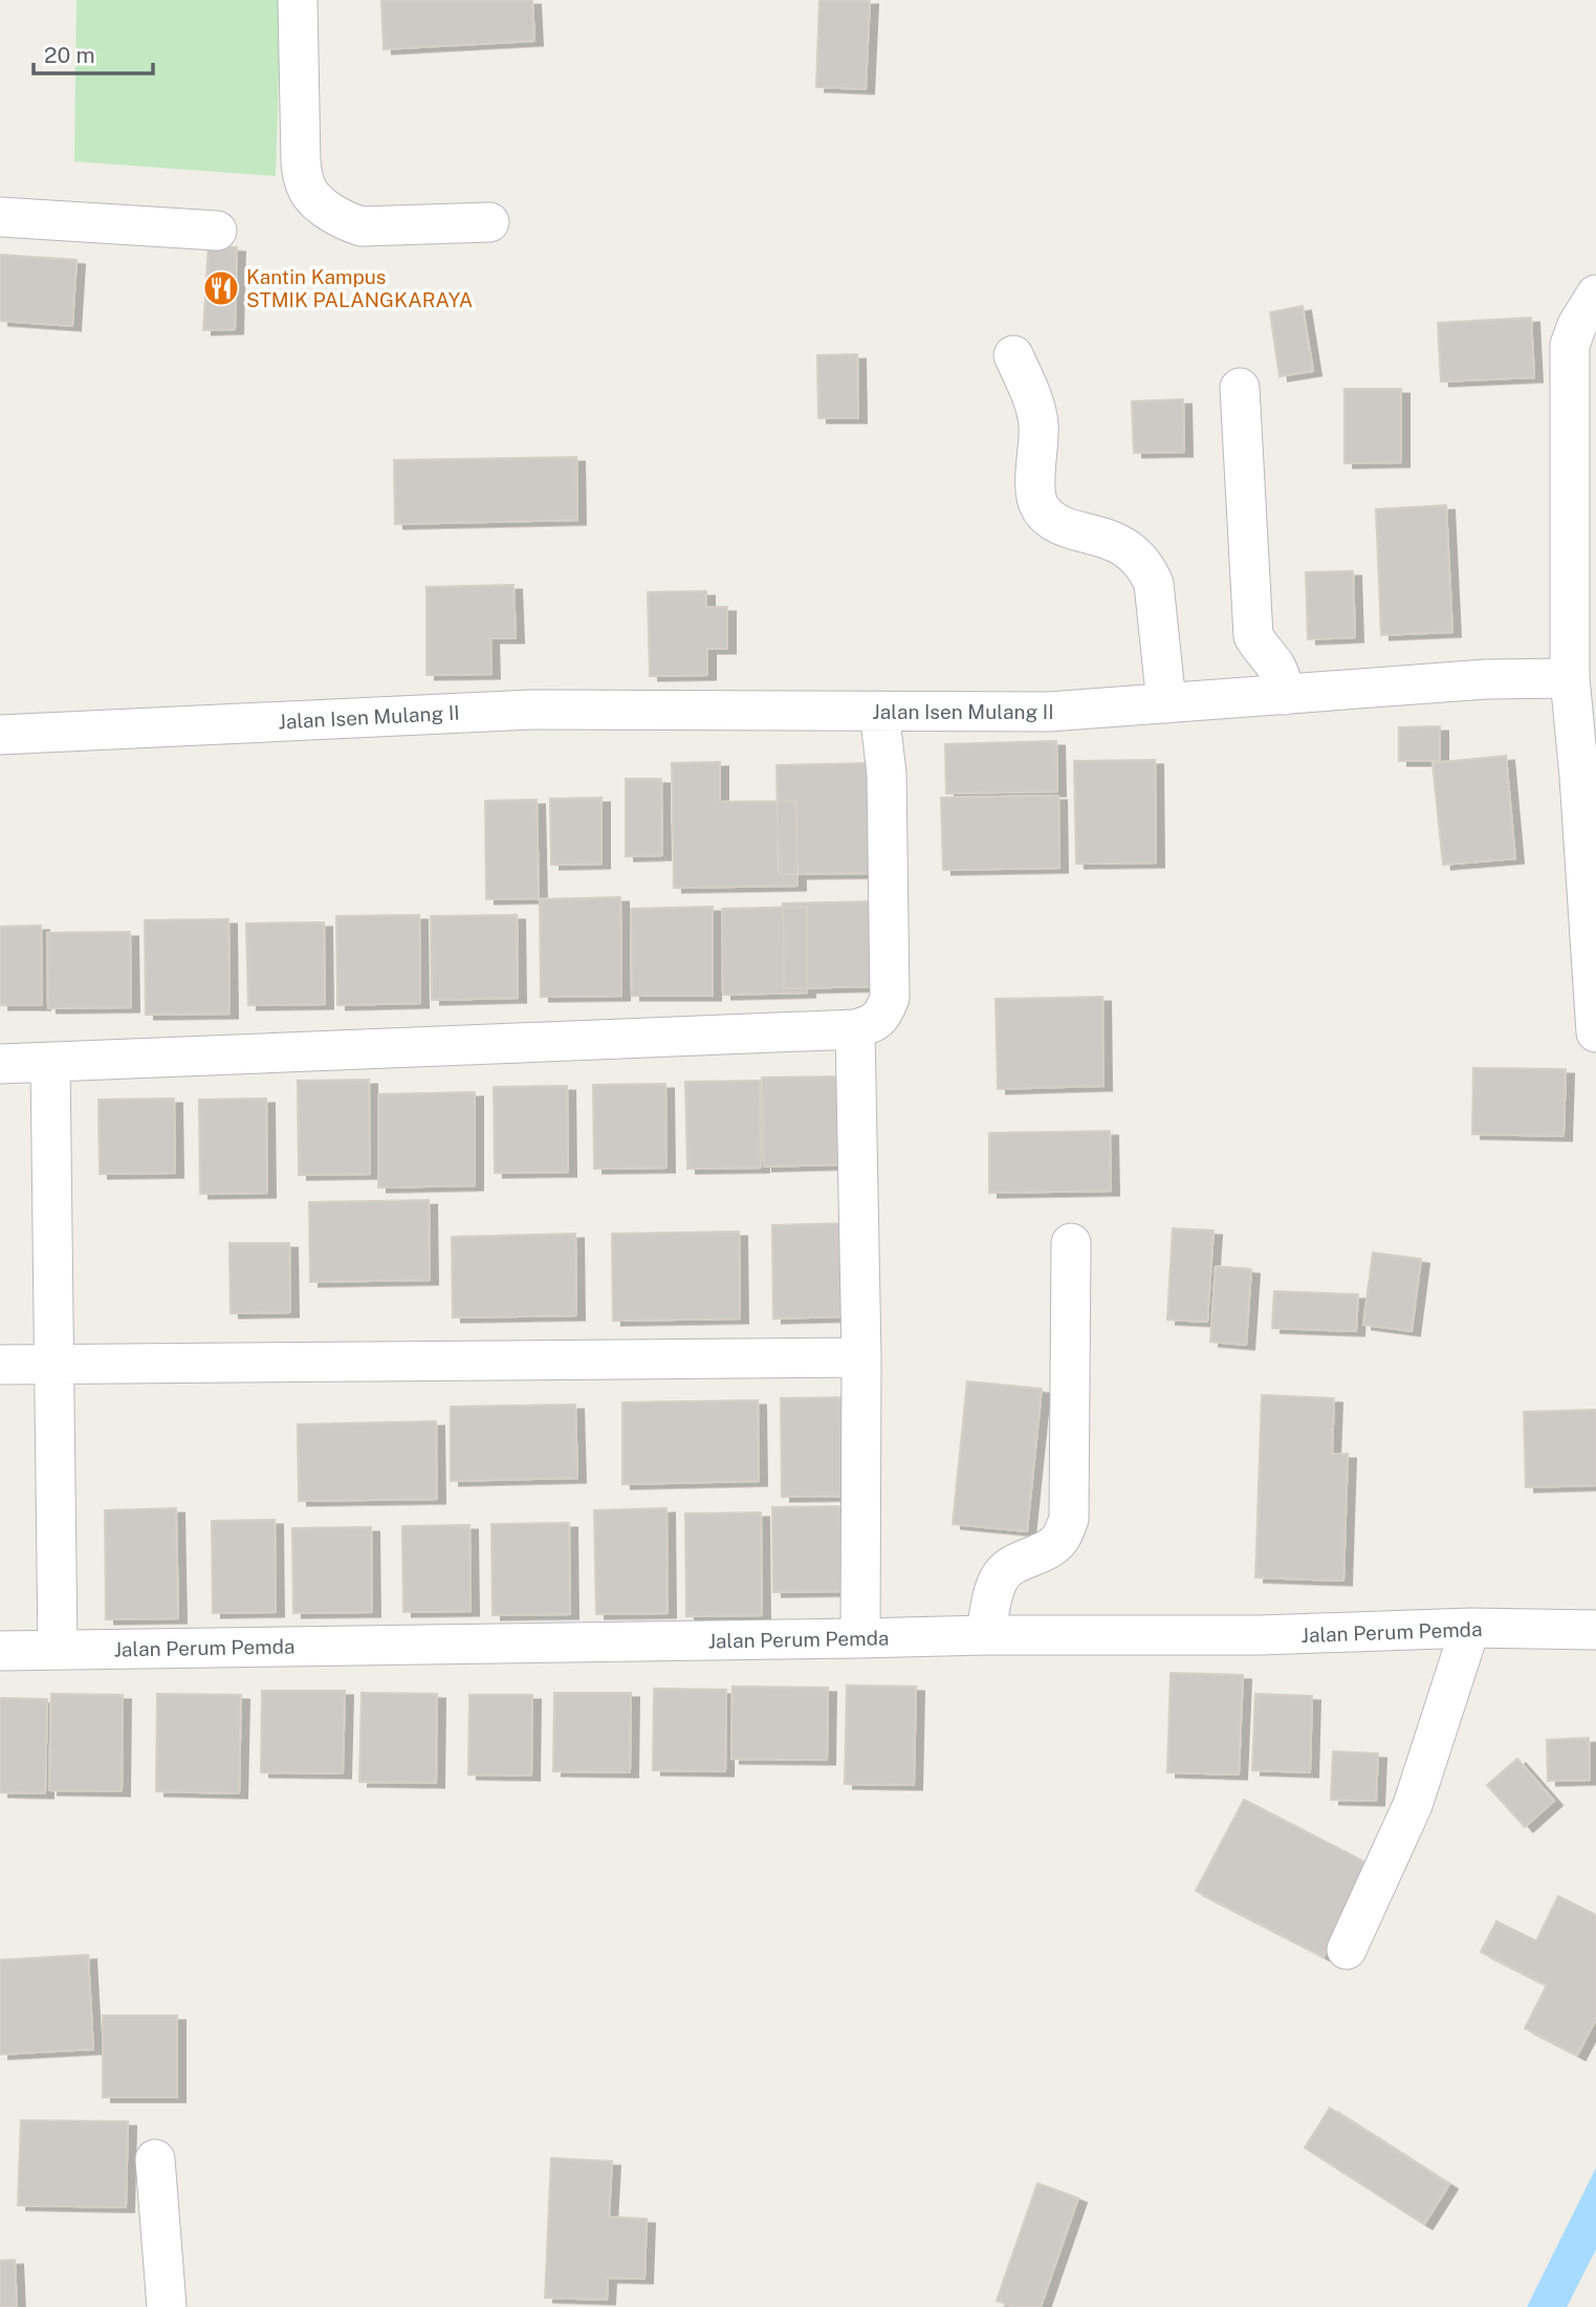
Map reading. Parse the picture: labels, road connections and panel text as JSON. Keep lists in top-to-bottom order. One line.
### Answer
{"streets":{"street":["Jalan Isen Mulang II","Jalan Perum Pemda"]},"places":{"restaurant":["Kantin Kampus STMIK PALANGKARAYA"]},"scale_bar":"20 m"}
